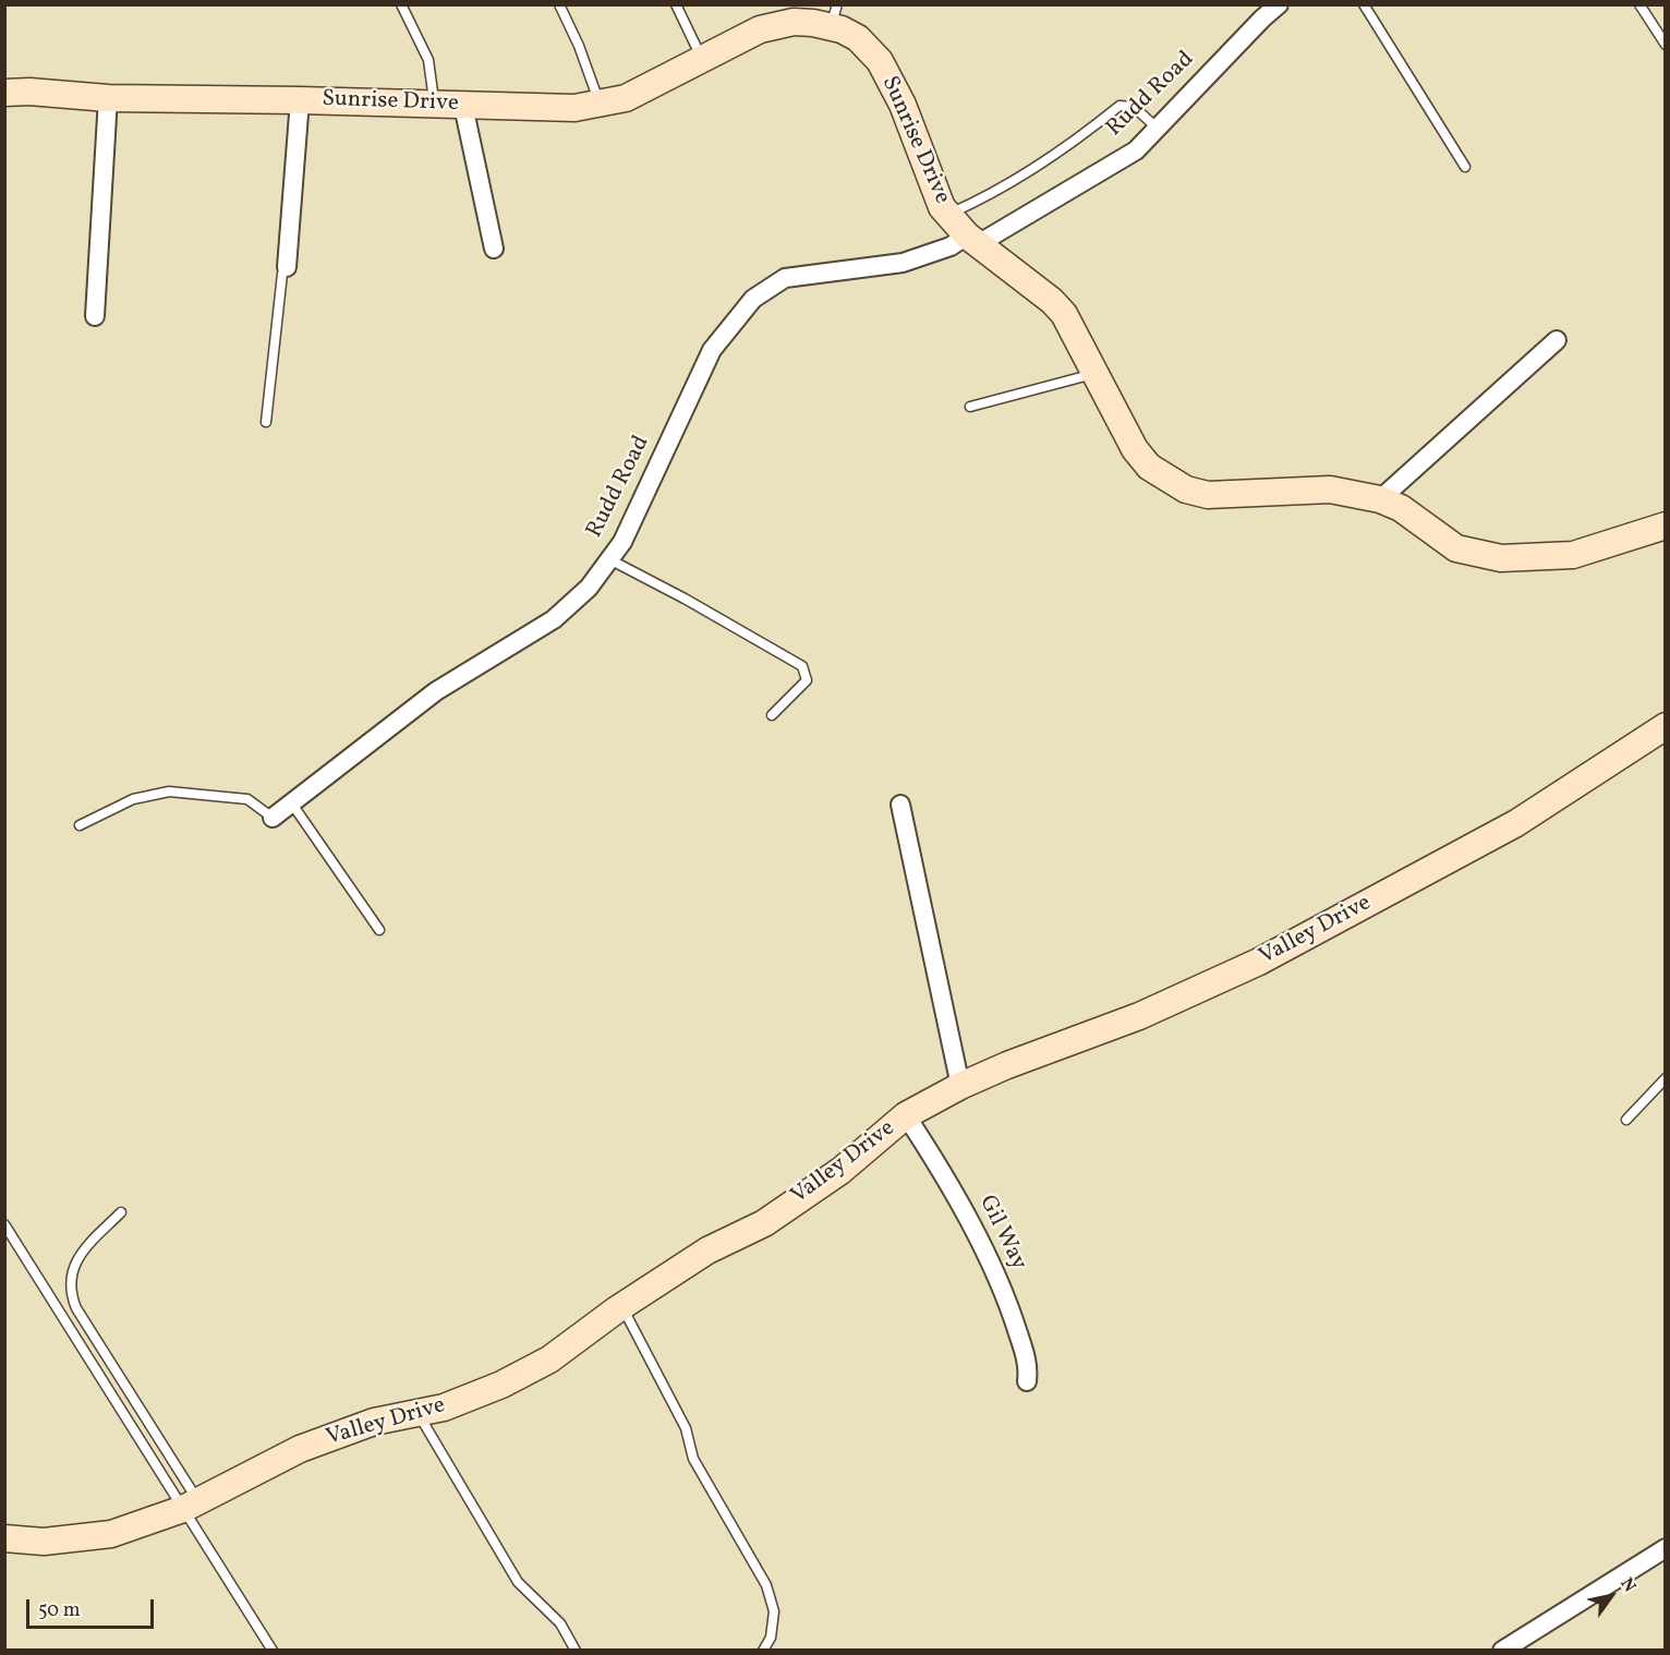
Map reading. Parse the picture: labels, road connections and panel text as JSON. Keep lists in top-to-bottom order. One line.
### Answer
{"streets":{"street":["Rudd Road","Sunrise Drive","Valley Drive","Gil Way"]},"crossings":[["Rudd Road","Sunrise Drive"],["Valley Drive","Gil Way"]],"scale_bar":"50 m","north":"top right"}
